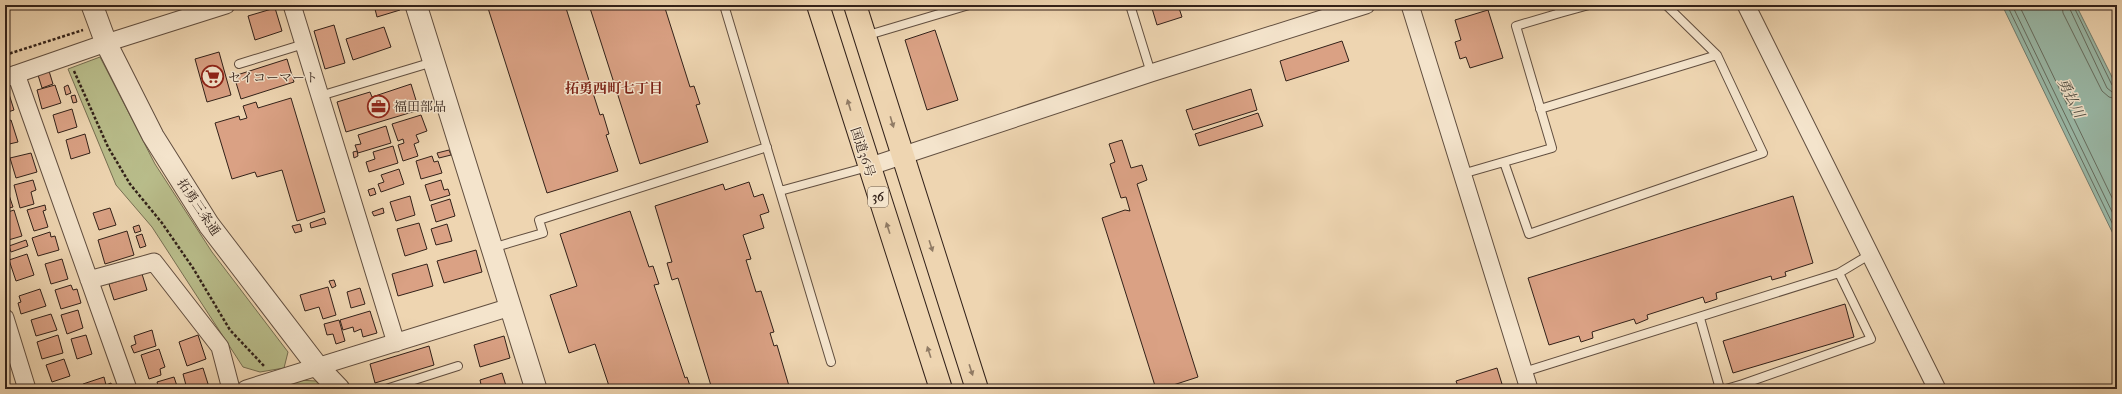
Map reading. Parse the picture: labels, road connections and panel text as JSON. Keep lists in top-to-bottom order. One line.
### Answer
{"streets":{"highway":["国道36号","36"],"street":["拓勇三条通"]},"districts":["拓勇西町七丁目"],"water":["勇払川"],"places":{"supermarket":["セイコーマート"],"office":["福田部品"]}}
